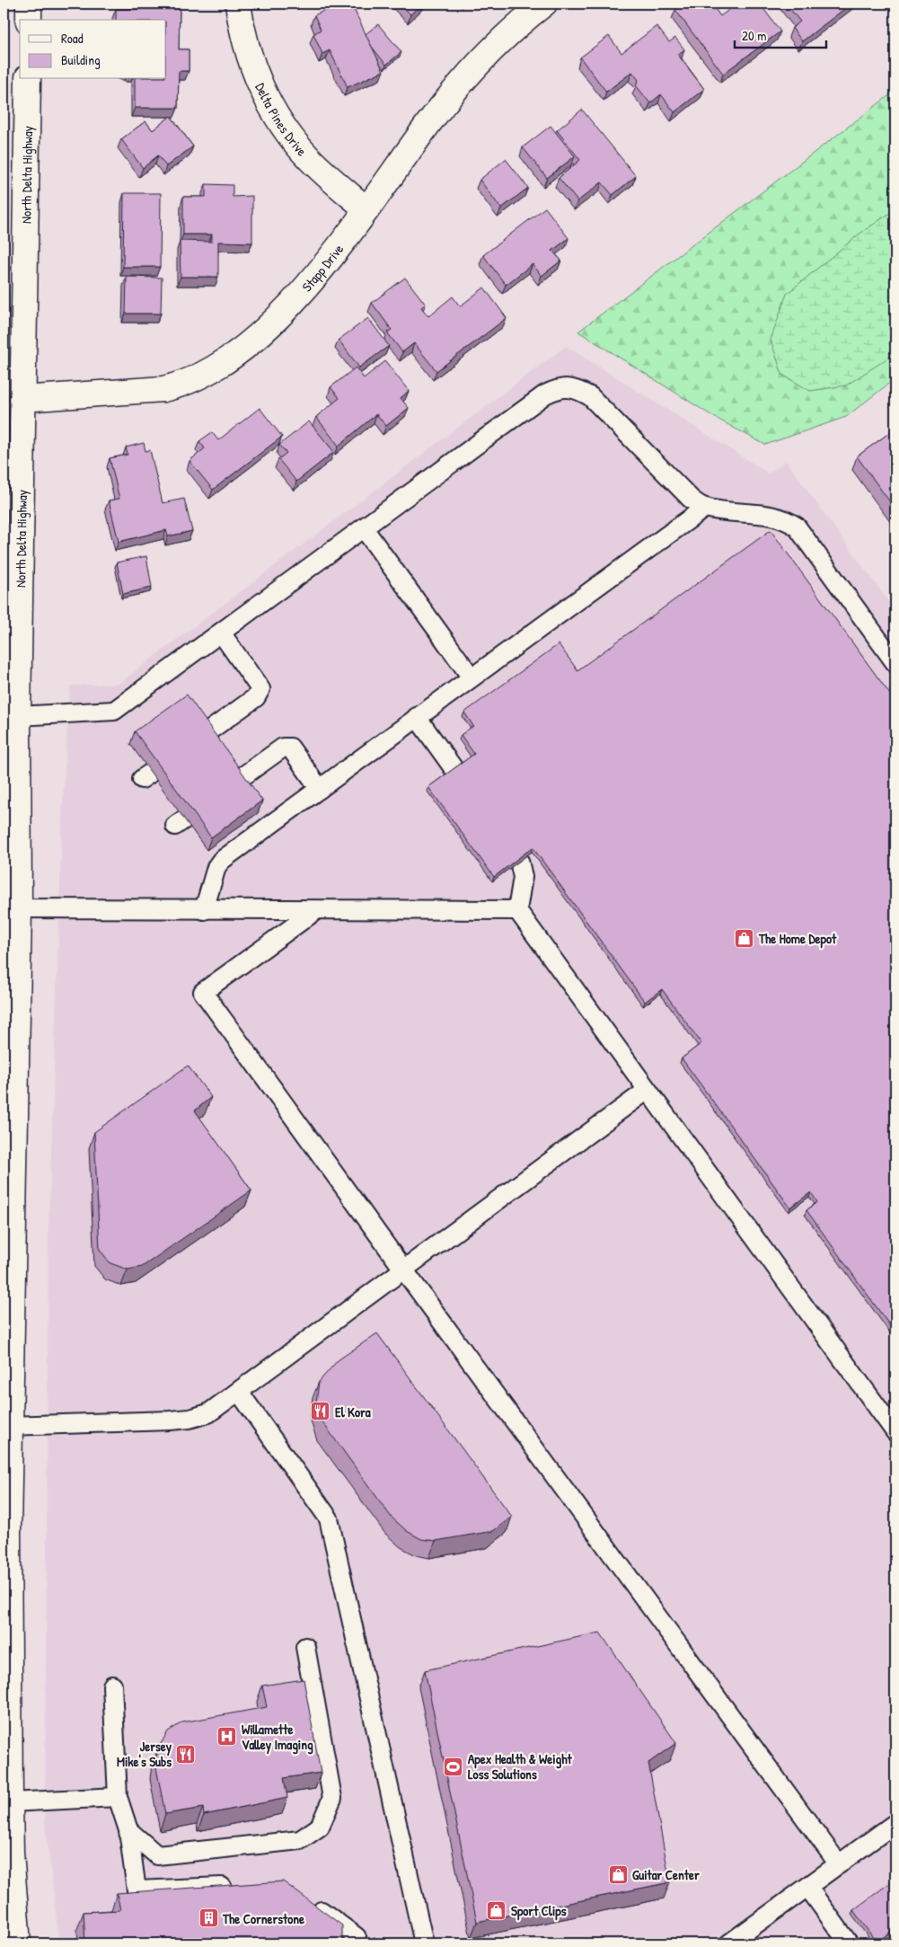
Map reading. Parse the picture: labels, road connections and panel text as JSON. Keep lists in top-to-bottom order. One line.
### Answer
{"streets":{"street":["Delta Pines Drive","North Delta Highway","Stapp Drive"]},"crossings":[["Delta Pines Drive","Stapp Drive"],["North Delta Highway","Stapp Drive"]],"places":{"shop":["The Home Depot","Guitar Center","Sport Clips"],"restaurant":["El Kora","Jersey Mike's Subs"],"hospital":["Willamette Valley Imaging"],"sports":["Apex Health & Weight Loss Solutions"],"building":["The Cornerstone"]},"legend":["Road","Building"],"scale_bar":"20 m"}
